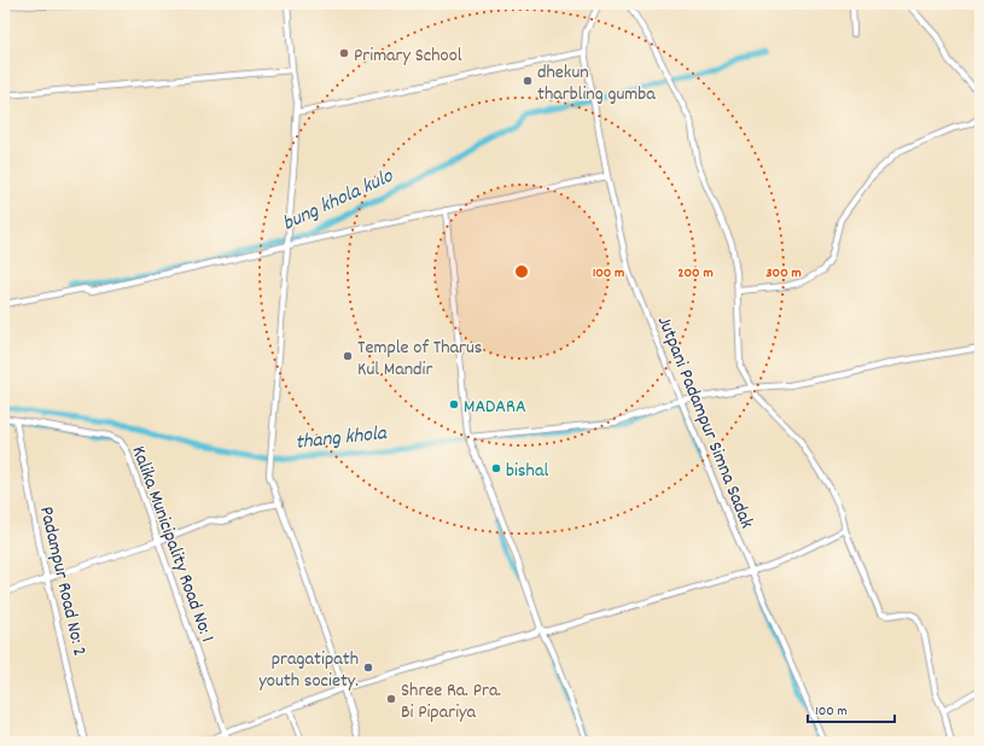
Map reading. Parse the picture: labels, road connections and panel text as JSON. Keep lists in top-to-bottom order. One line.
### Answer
{"streets":{"street":["Jutpani Padampur Simna Sadak","Kalika Municipality Road No: 1","Padampur Road No: 2"]},"crossings":[["Kalika Municipality Road No: 1","Padampur Road No: 2"]],"water":["bung khola kulo","thang khola"],"places":["Primary School","dhekun tharbling gumba","Temple of Tharus Kul Mandir","MADARA","bishal","pragatipath youth society.","Shree Ra. Pra. Bi Pipariya"],"scale_bar":"100 m","rings":["100 m","200 m","300 m"]}
